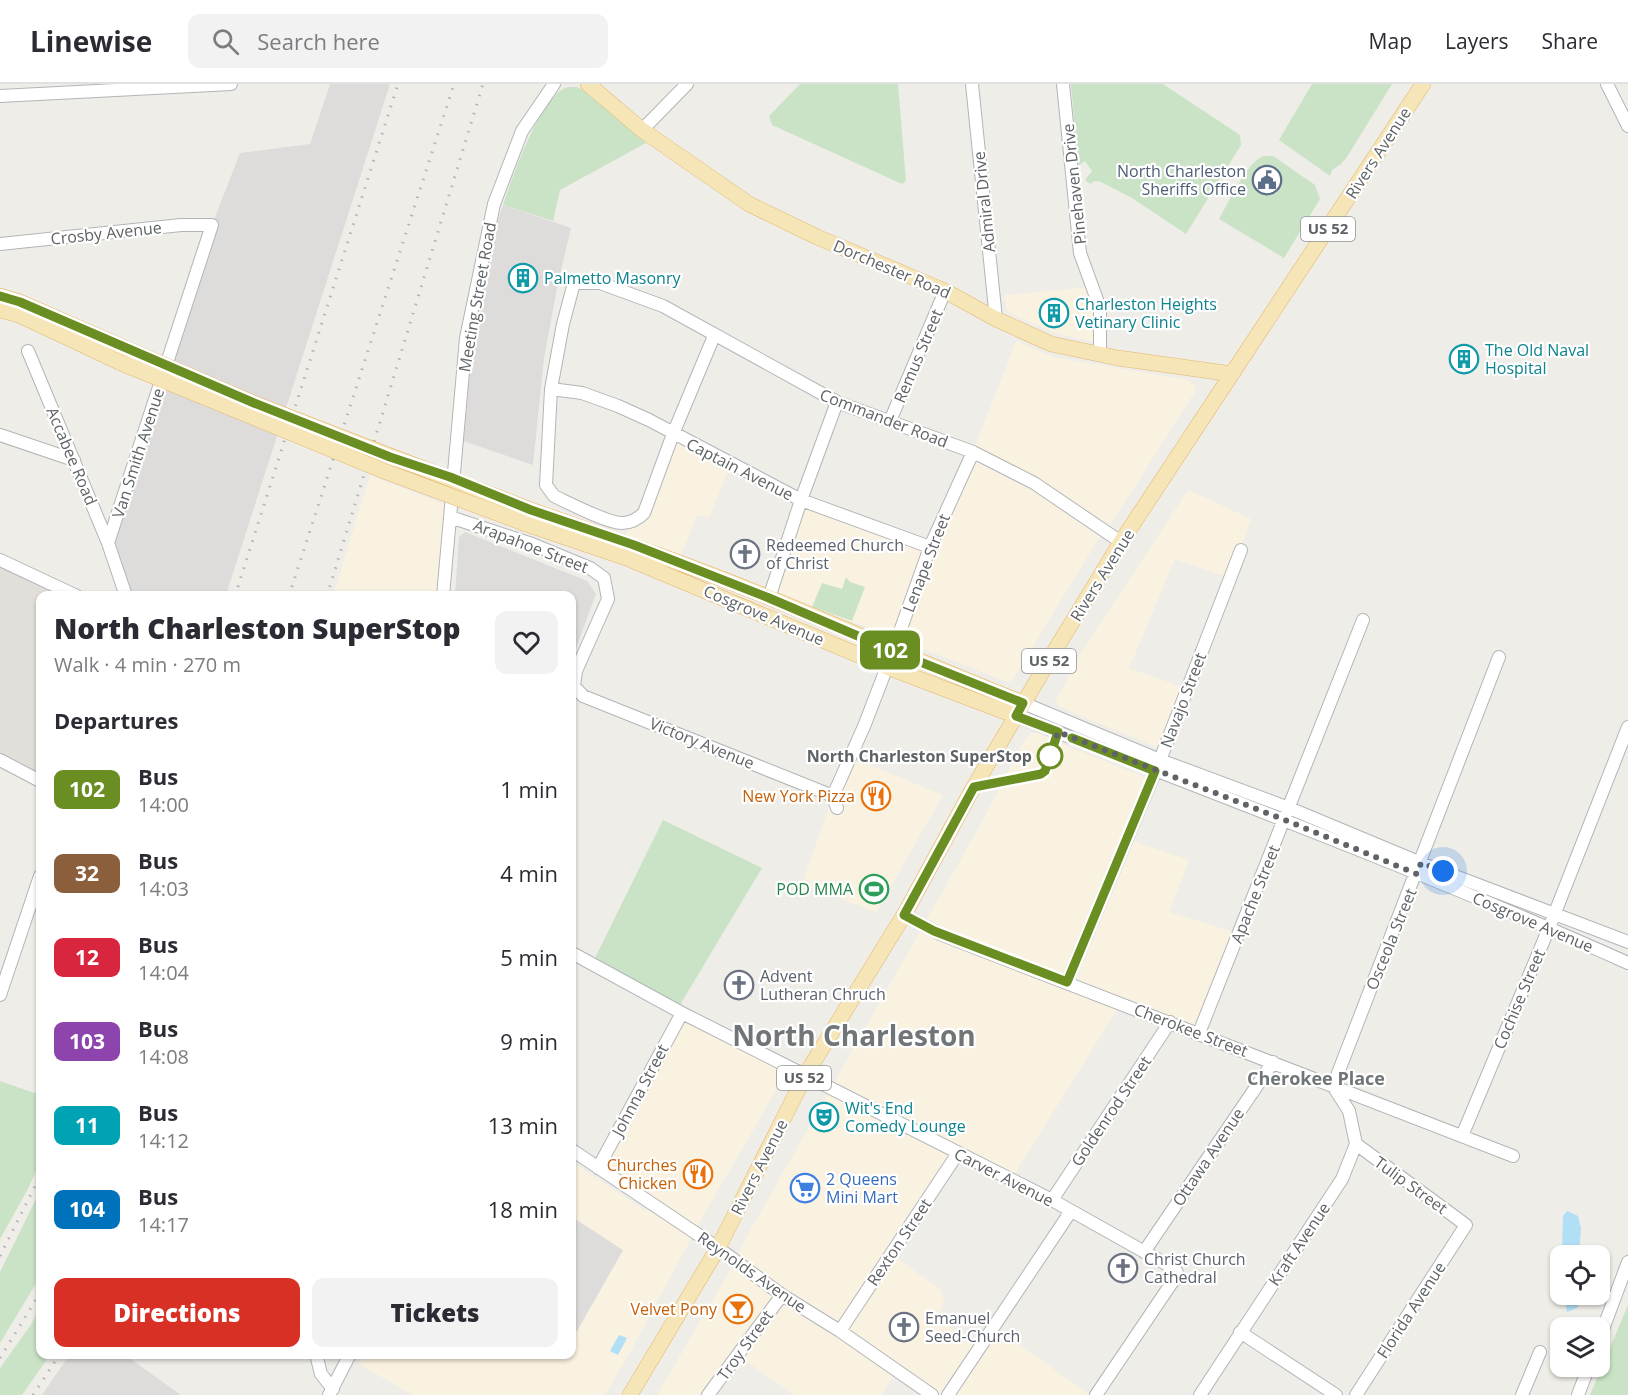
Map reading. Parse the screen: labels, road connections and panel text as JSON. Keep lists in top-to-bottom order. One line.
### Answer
{"streets":{"main road":["Rivers Avenue","US 52","Dorchester Road","Cosgrove Avenue"],"street":["Pinehaven Drive","Admiral Drive","Crosby Avenue","Meeting Street Road","Remus Street","Commander Road","Van Smith Avenue","Accabee Road","Captain Avenue","Arapahoe Street","Lenape Street","Navajo Street","Victory Avenue","Apache Street","Osceola Street","Cochise Street","Cherokee Street","Johnna Street","Goldenrod Street","Ottawa Avenue","Carver Avenue","Tulip Street","Rexton Street","Kraft Avenue","Reynolds Avenue","Florida Avenue","Troy Street"]},"crossings":[["Rivers Avenue","Dorchester Road"],["Rivers Avenue","Commander Road"],["Rivers Avenue","Cosgrove Avenue"],["Rivers Avenue","Cherokee Street"],["Rivers Avenue","Carver Avenue"],["Rivers Avenue","Reynolds Avenue"],["Pinehaven Drive","Dorchester Road"],["Admiral Drive","Dorchester Road"],["Crosby Avenue","Van Smith Avenue"],["Dorchester Road","Remus Street"],["Meeting Street Road","Arapahoe Street"],["Remus Street","Commander Road"],["Commander Road","Captain Avenue"],["Commander Road","Lenape Street"],["Van Smith Avenue","Accabee Road"],["Captain Avenue","Lenape Street"],["Lenape Street","Cosgrove Avenue"],["Lenape Street","Victory Avenue"],["Cosgrove Avenue","Navajo Street"],["Cosgrove Avenue","Apache Street"],["Cosgrove Avenue","Osceola Street"],["Cosgrove Avenue","Cochise Street"],["Navajo Street","Cherokee Street"],["Apache Street","Cherokee Street"],["Osceola Street","Cherokee Street"],["Cochise Street","Cherokee Street"],["Cherokee Street","Goldenrod Street"],["Cherokee Street","Ottawa Avenue"],["Johnna Street","Carver Avenue"],["Johnna Street","Reynolds Avenue"],["Goldenrod Street","Carver Avenue"],["Ottawa Avenue","Carver Avenue"],["Carver Avenue","Rexton Street"],["Tulip Street","Kraft Avenue"],["Tulip Street","Florida Avenue"],["Rexton Street","Reynolds Avenue"],["Reynolds Avenue","Troy Street"]],"districts":["North Charleston","Cherokee Place"],"places":{"public building":["North Charleston Sheriffs Office"],"building":["Palmetto Masonry","Charleston Heights Vetinary Clinic","The Old Naval Hospital"],"church":["Redeemed Church of Christ","Advent Lutheran Chruch","Christ Church Cathedral","Emanuel Seed-Church"],"other":["North Charleston SuperStop"],"restaurant":["New York Pizza","Churches Chicken"],"sports":["POD MMA"],"theatre":["Wit's End Comedy Lounge"],"supermarket":["2 Queens Mini Mart"],"bar":["Velvet Pony"]},"lines":["bus line 102"],"page":{"header":"Linewise","search":"Search here","nav":["Map","Layers","Share"],"on_map":"102","heading":[["North Charleston SuperStop","Walk · 4 min · 270 m"],"Departures"],"list":[{"mark":"102","name":"Bus","note":"14:00","value":"1 min"},{"mark":"32","name":"Bus","note":"14:03","value":"4 min"},{"mark":"12","name":"Bus","note":"14:04","value":"5 min"},{"mark":"103","name":"Bus","note":"14:08","value":"9 min"},{"mark":"11","name":"Bus","note":"14:12","value":"13 min"},{"mark":"104","name":"Bus","note":"14:17","value":"18 min"}],"buttons":["Directions","Tickets"]}}
